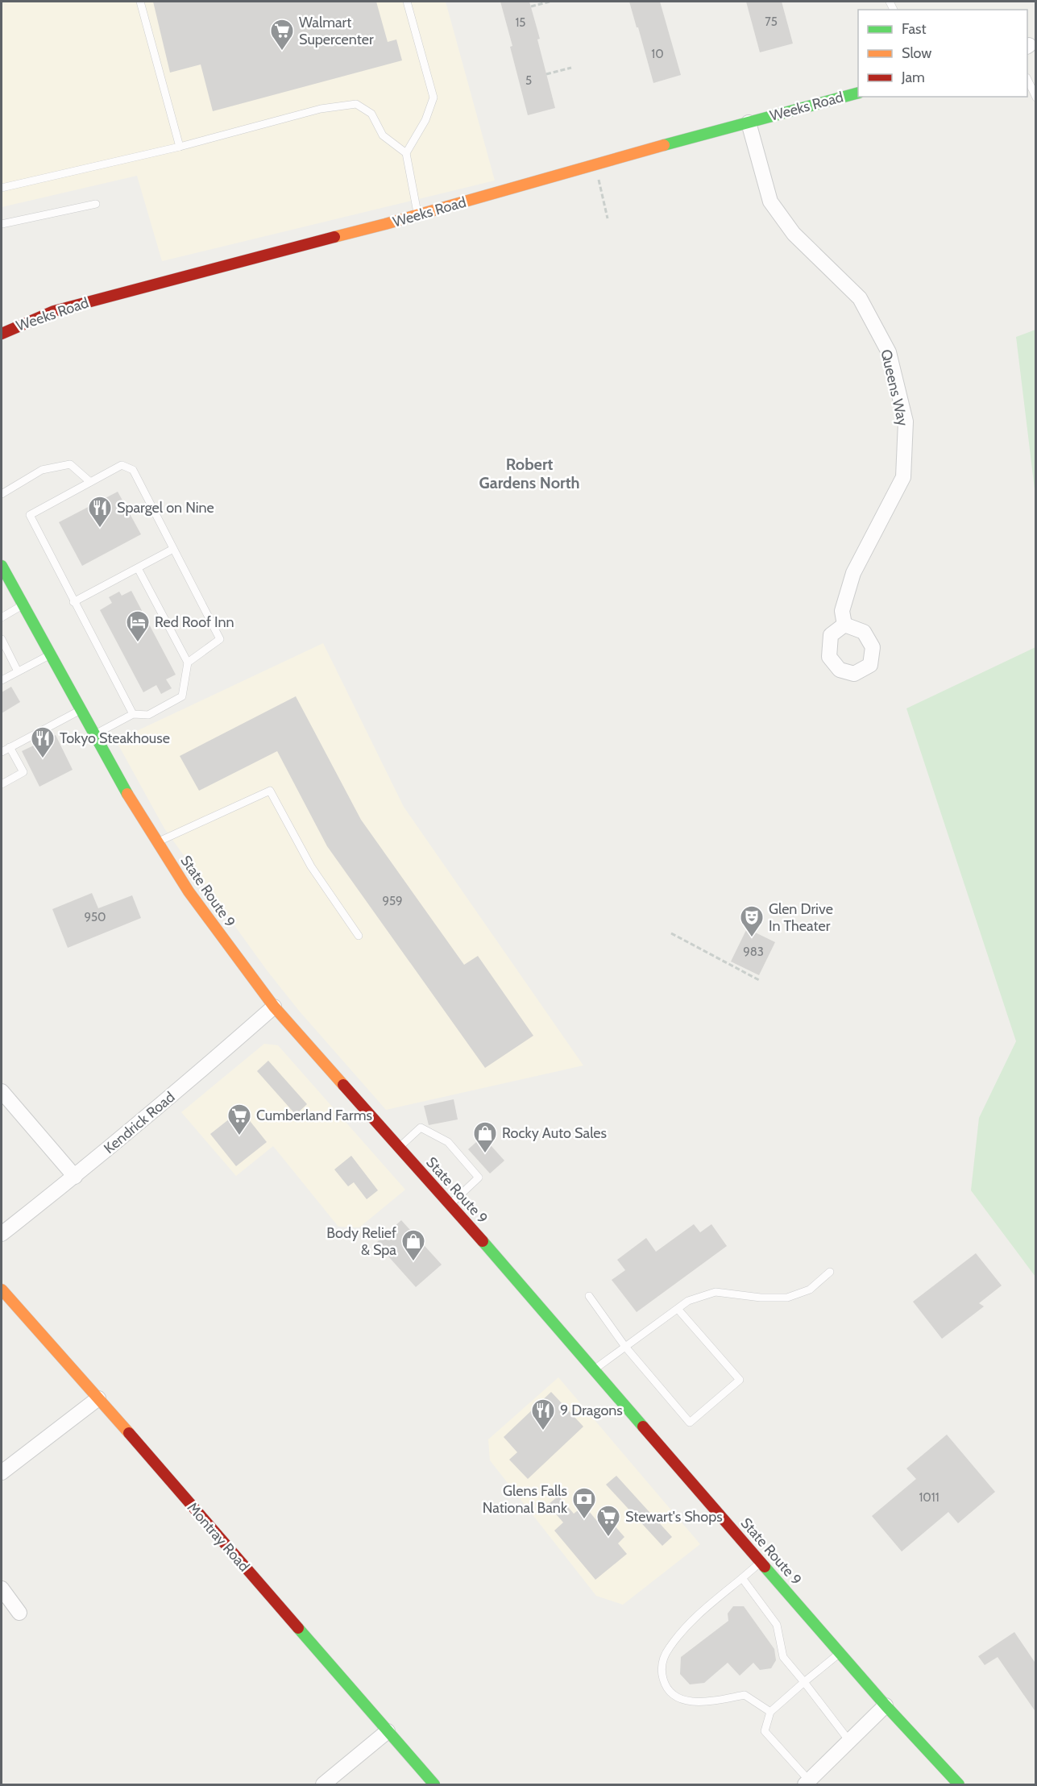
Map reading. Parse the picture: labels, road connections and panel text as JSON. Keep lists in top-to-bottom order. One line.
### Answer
{"streets":{"main road":["Weeks Road","State Route 9","Montray Road"],"street":["Queens Way","Kendrick Road"]},"crossings":[["Weeks Road","Queens Way"],["State Route 9","Kendrick Road"]],"districts":["Robert Gardens North"],"places":{"supermarket":["Walmart Supercenter","Cumberland Farms","Stewart's Shops"],"restaurant":["Spargel on Nine","Tokyo Steakhouse","9 Dragons"],"hotel":["Red Roof Inn"],"theatre":["Glen Drive In Theater"],"shop":["Rocky Auto Sales","Body Relief & Spa"],"bank":["Glens Falls National Bank"]},"house_numbers":["75","15","10","5","959","950","983","1011"],"legend":["Fast","Slow","Jam"]}
